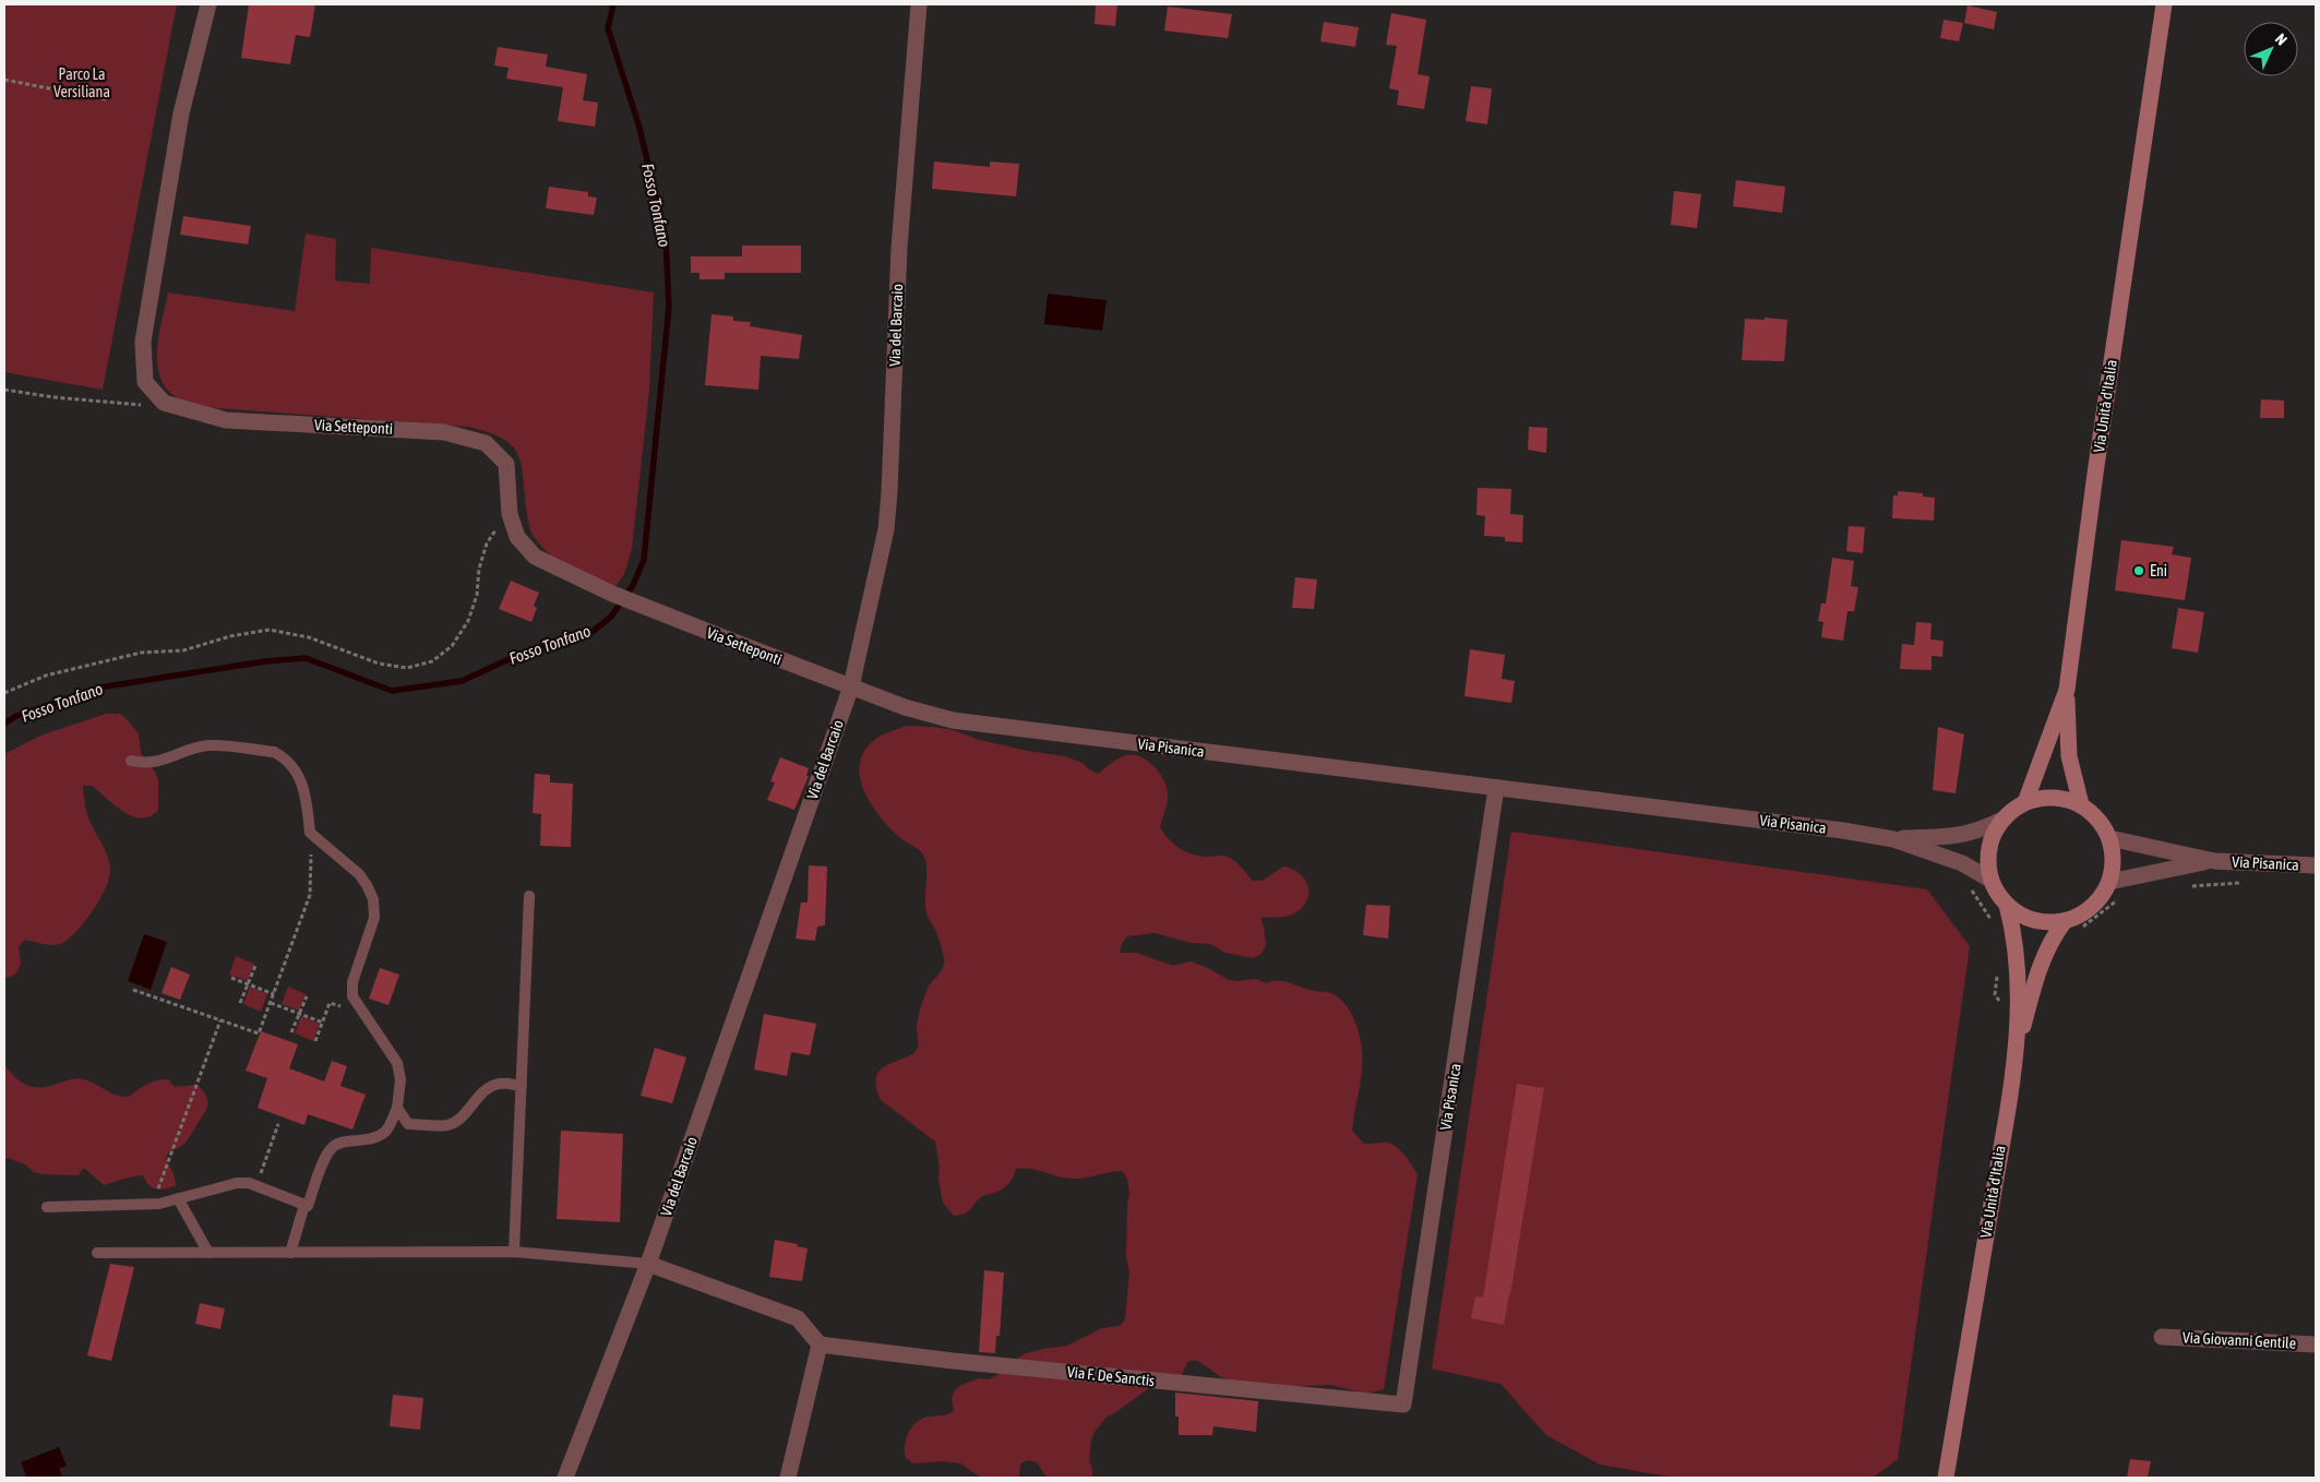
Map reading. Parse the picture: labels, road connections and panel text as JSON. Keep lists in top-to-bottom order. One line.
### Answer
{"streets":{"main road":["Via Unità d'Italia"],"street":["Via del Barcaio","Via Setteponti","Via Pisanica","Via Giovanni Gentile","Via F. De Sanctis"]},"crossings":[["Via del Barcaio","Via Setteponti"],["Via del Barcaio","Via Pisanica"],["Via Unità d'Italia","Via Pisanica"],["Via Setteponti","Via Pisanica"],["Via Pisanica","Via F. De Sanctis"]],"water":["Fosso Tonfano"],"parks":["Parco La Versiliana"],"places":["Eni"],"north":"top right"}
